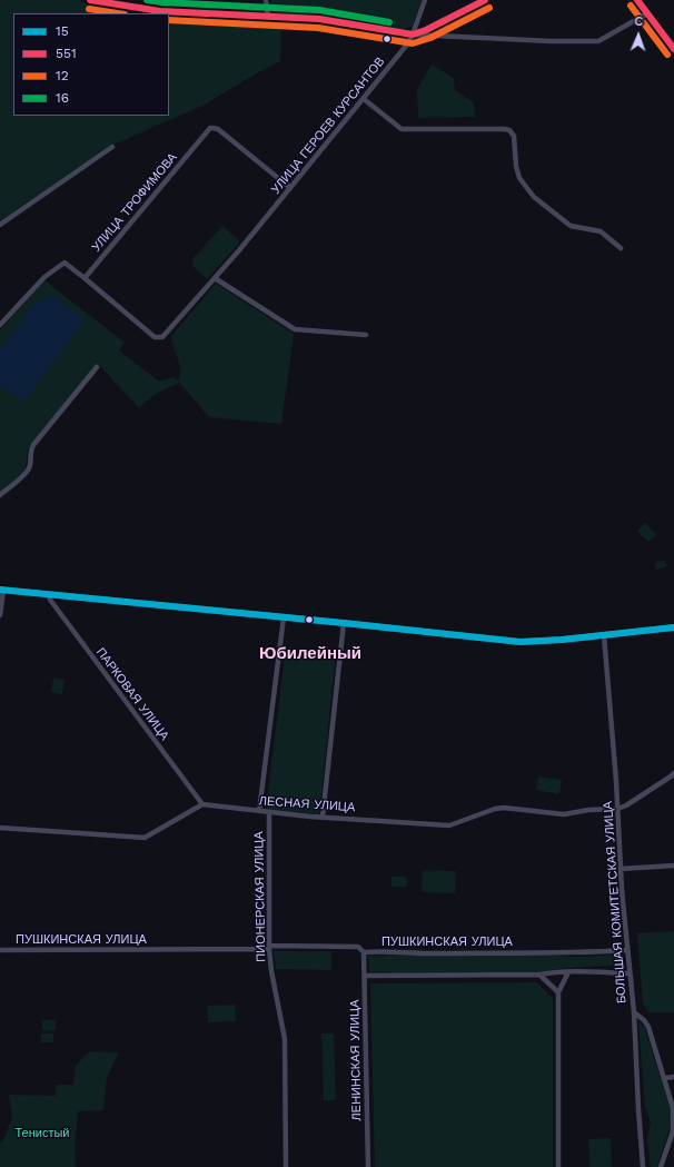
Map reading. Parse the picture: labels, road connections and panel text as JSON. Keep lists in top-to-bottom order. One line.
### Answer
{"streets":{"street":["УЛИЦА ГЕРОЕВ КУРСАНТОВ","УЛИЦА ТРОФИМОВА","ПАРКОВАЯ УЛИЦА","ЛЕСНАЯ УЛИЦА","ПИОНЕРСКАЯ УЛИЦА","БОЛЬШАЯ КОМИТЕТСКАЯ УЛИЦА","ПУШКИНСКАЯ УЛИЦА","ЛЕНИНСКАЯ УЛИЦА"]},"crossings":[["УЛИЦА ГЕРОЕВ КУРСАНТОВ","УЛИЦА ТРОФИМОВА"],["ПАРКОВАЯ УЛИЦА","ЛЕСНАЯ УЛИЦА"],["ЛЕСНАЯ УЛИЦА","ПИОНЕРСКАЯ УЛИЦА"],["ЛЕСНАЯ УЛИЦА","БОЛЬШАЯ КОМИТЕТСКАЯ УЛИЦА"],["ПИОНЕРСКАЯ УЛИЦА","ПУШКИНСКАЯ УЛИЦА"],["БОЛЬШАЯ КОМИТЕТСКАЯ УЛИЦА","ПУШКИНСКАЯ УЛИЦА"],["ПУШКИНСКАЯ УЛИЦА","ЛЕНИНСКАЯ УЛИЦА"]],"districts":["Юбилейный"],"parks":["Тенистый"],"lines":["transit line 551","transit line 16","transit line 12","transit line 15"],"legend":["15","551","12","16"],"north":"top"}
